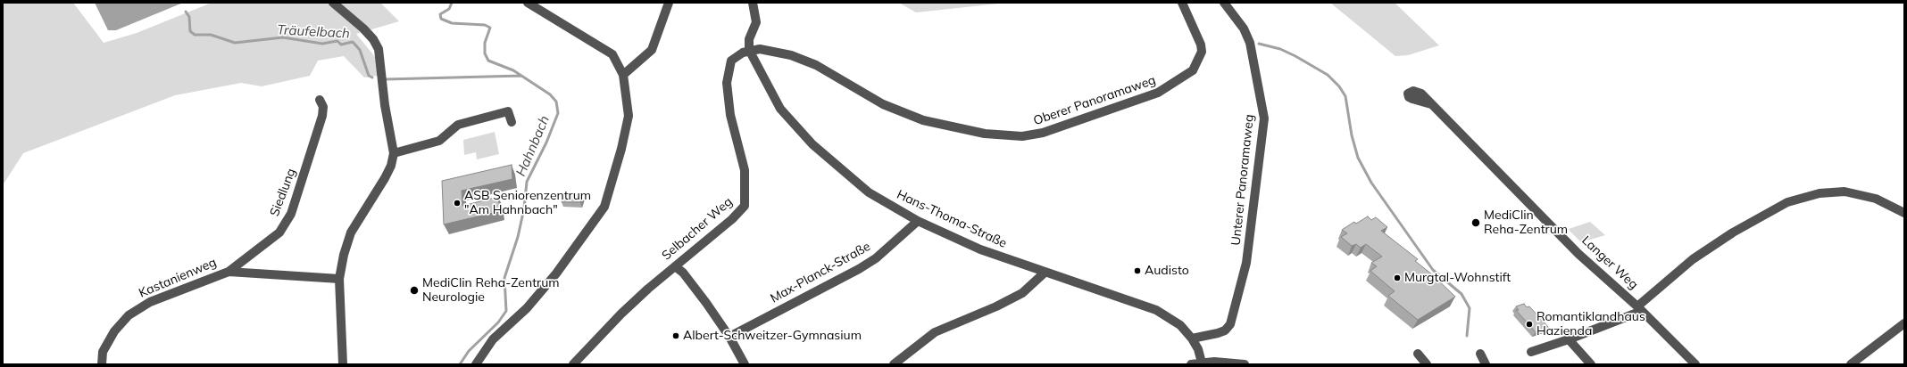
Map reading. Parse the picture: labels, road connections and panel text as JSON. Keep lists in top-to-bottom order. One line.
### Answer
{"streets":{"street":["Oberer Panoramaweg","Unterer Panoramaweg","Siedlung","Hans-Thoma-Straße","Selbacher Weg","Langer Weg","Max-Planck-Straße","Kastanienweg"]},"crossings":[["Oberer Panoramaweg","Hans-Thoma-Straße"],["Oberer Panoramaweg","Selbacher Weg"],["Unterer Panoramaweg","Hans-Thoma-Straße"],["Siedlung","Kastanienweg"],["Hans-Thoma-Straße","Selbacher Weg"],["Hans-Thoma-Straße","Max-Planck-Straße"]],"water":["Träufelbach","Hahnbach"],"places":["ASB Seniorenzentrum \"Am Hahnbach\"","MediClin Reha-Zentrum","Audisto","Murgtal-Wohnstift","MediClin Reha-Zentrum Neurologie","Romantiklandhaus Hazienda","Albert-Schweitzer-Gymnasium"]}
